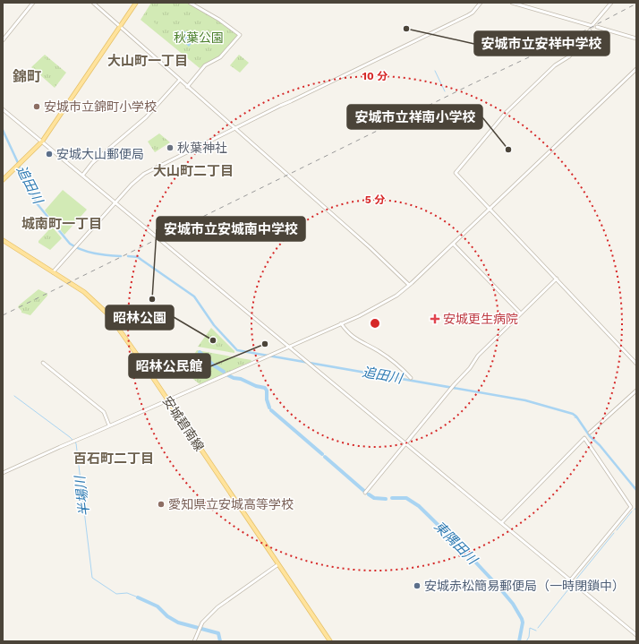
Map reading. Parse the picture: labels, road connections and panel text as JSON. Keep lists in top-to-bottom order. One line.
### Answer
{"streets":{"main road":["安城碧南線"]},"districts":["大山町一丁目","錦町","大山町二丁目","城南町一丁目","百石町二丁目"],"water":["追田川","半場川","東隅田川"],"parks":["秋葉公園"],"places":{"other":["安城市立安祥中学校","安城市立錦町小学校","秋葉神社","安城市立祥南小学校","安城大山郵便局","安城市立安城南中学校","昭林公園","昭林公民館","愛知県立安城高等学校","安城赤松簡易郵便局（一時閉鎖中）"],"health":["安城更生病院"]},"rings":["10 分","5 分"]}
